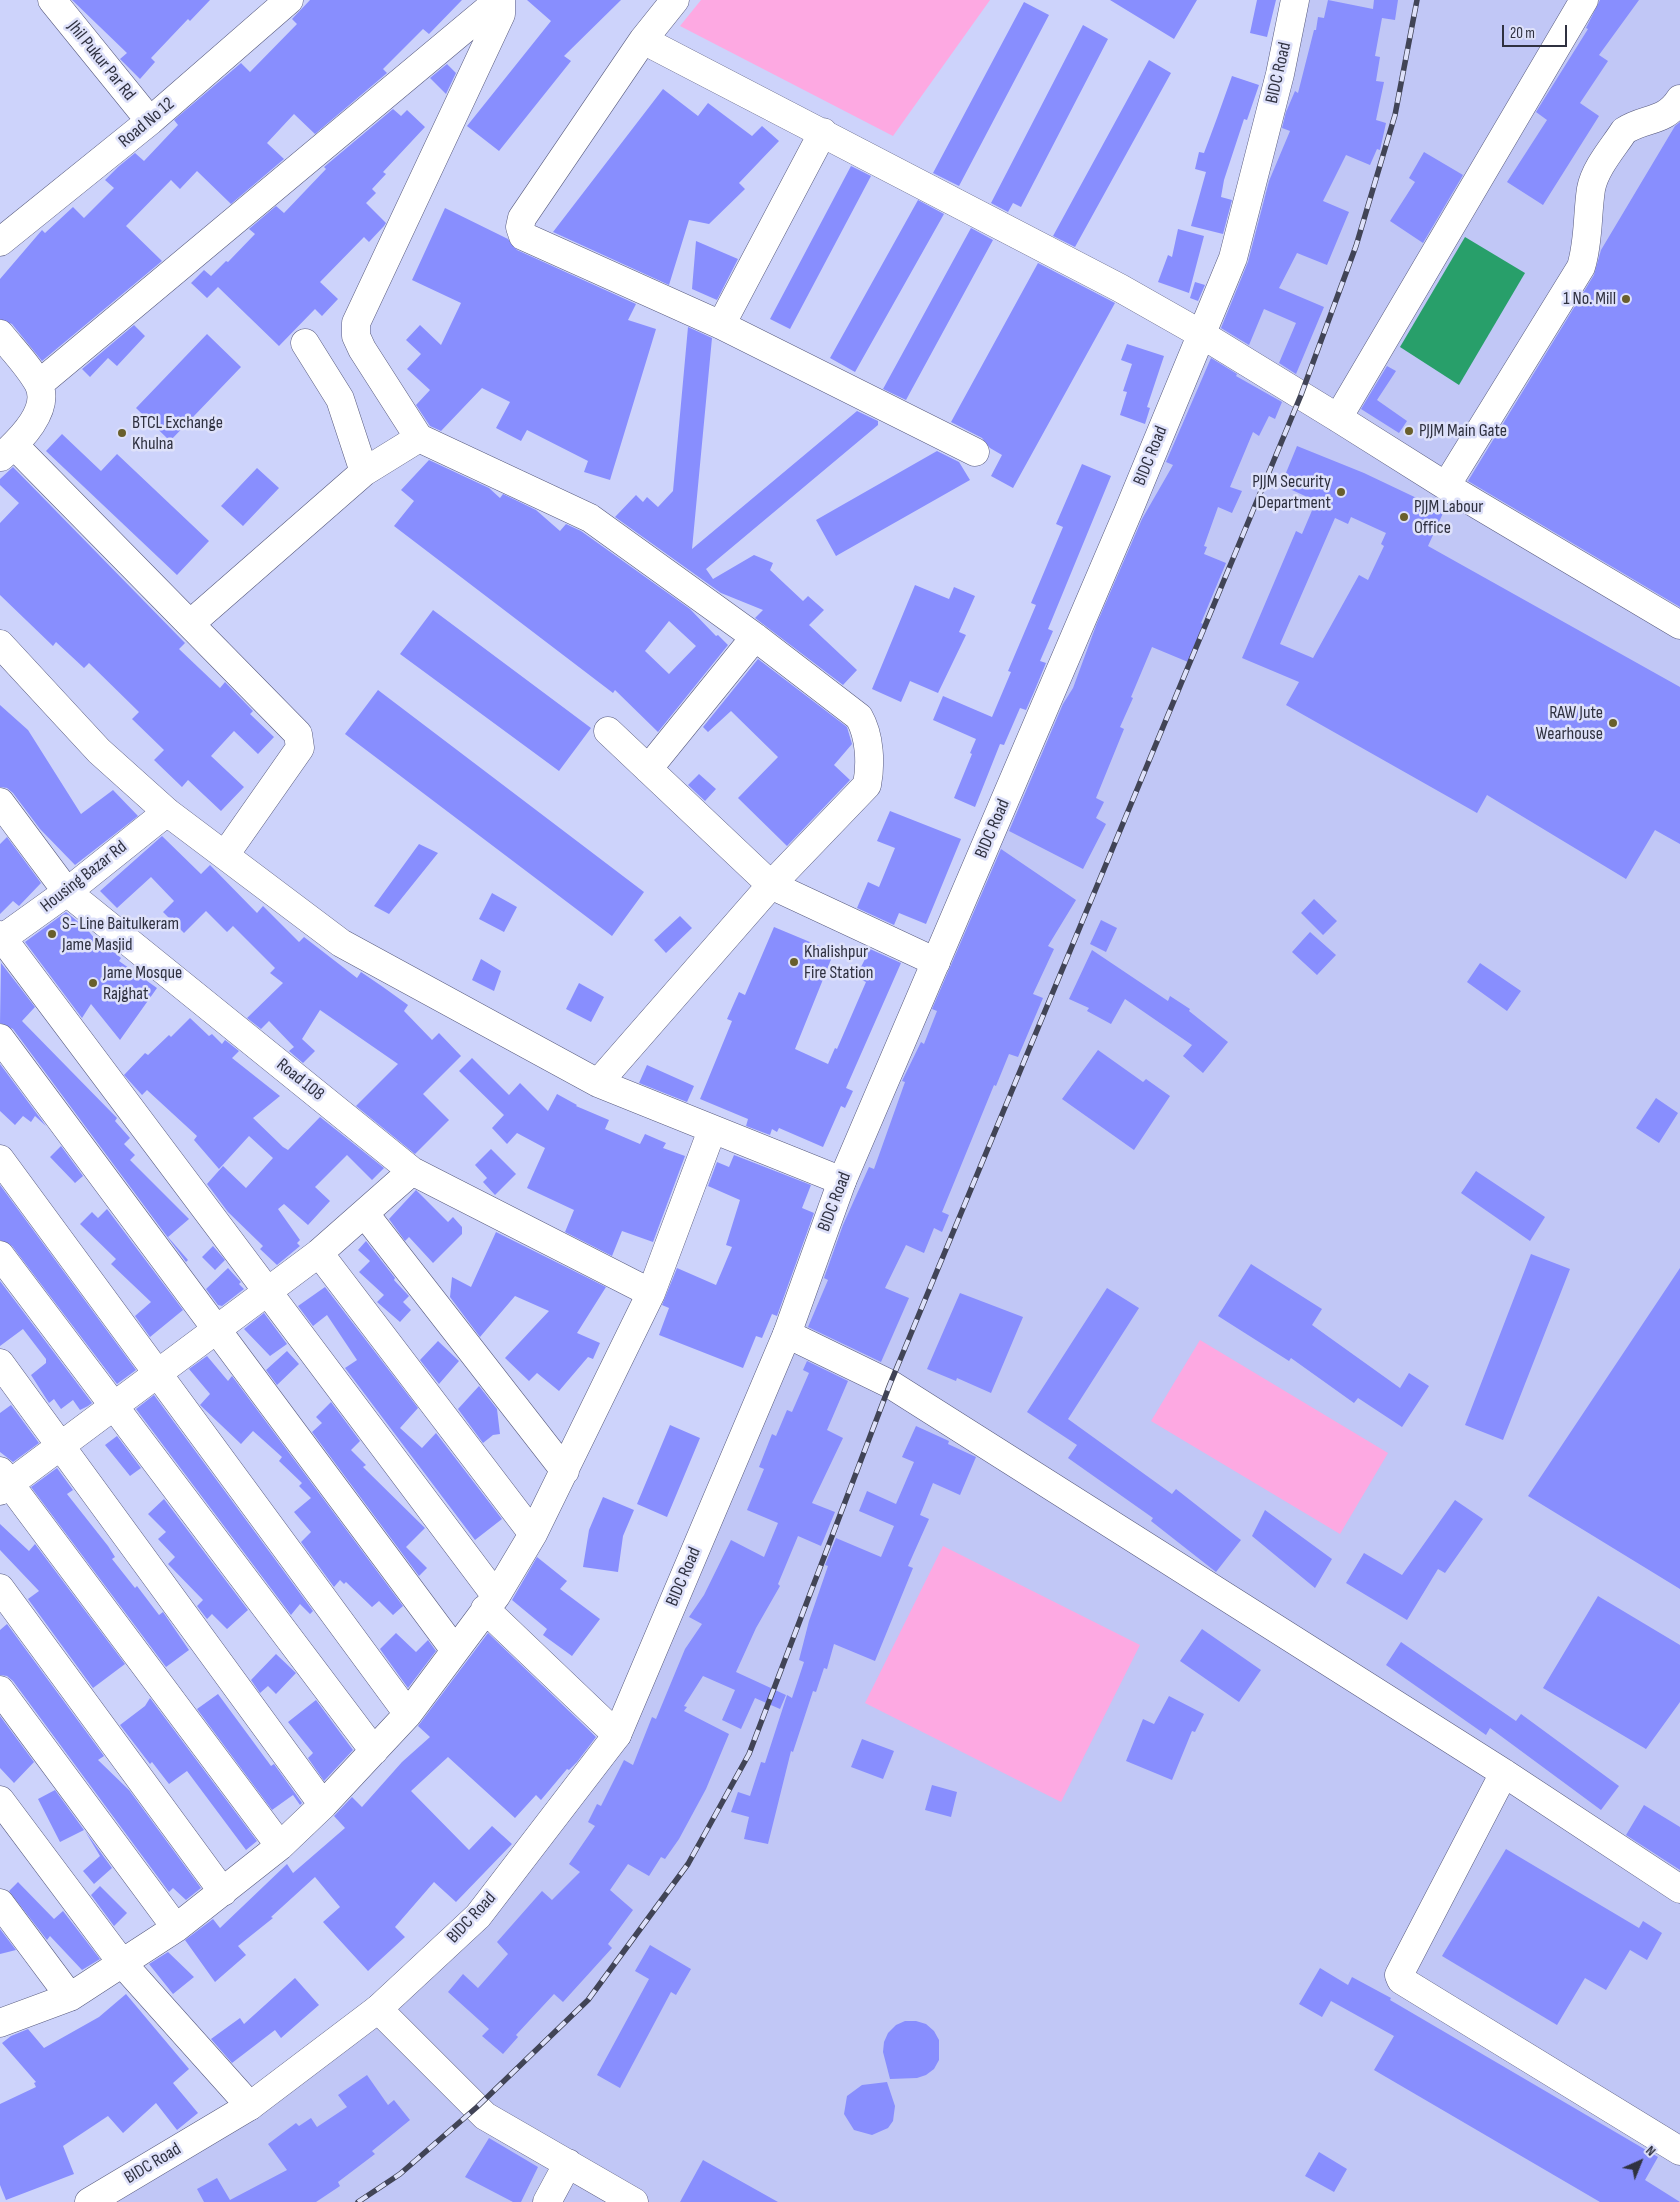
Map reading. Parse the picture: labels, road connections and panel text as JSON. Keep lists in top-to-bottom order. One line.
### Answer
{"streets":{"street":["Jhil Pukur Par Rd","BIDC Road","Road No 12","Housing Bazar Rd","Road 108"]},"crossings":[["Jhil Pukur Par Rd","Road No 12"],["Housing Bazar Rd","Road 108"]],"places":["1 No. Mill","PJJM Main Gate","BTCL Exchange Khulna","PJJM Security Department","PJJM Labour Office","RAW Jute Wearhouse","S- Line Baitulkeram Jame Masjid","Khalishpur Fire Station","Jame Mosque Rajghat"],"scale_bar":"20 m","north":"top right"}
